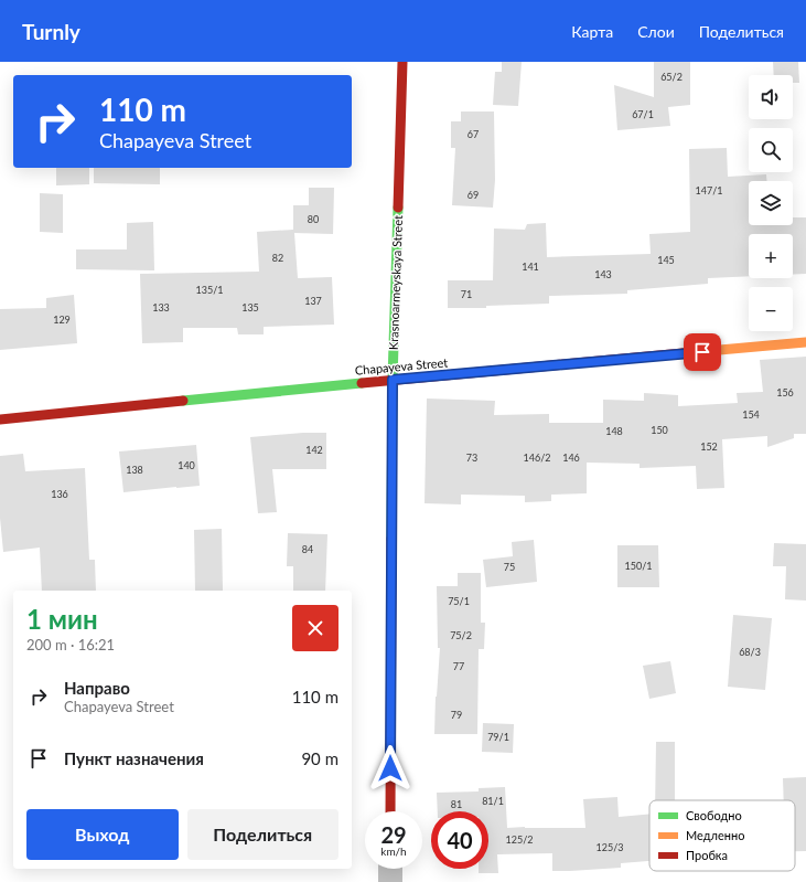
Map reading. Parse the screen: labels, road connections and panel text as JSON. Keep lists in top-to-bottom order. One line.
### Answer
{"streets":{"street":["Krasnoarmeyskaya Street","Chapayeva Street"]},"crossings":[["Krasnoarmeyskaya Street","Chapayeva Street"]],"house_numbers":["65/2","67/1","67","147/1","69","80","82","145","141","143","135/1","71","137","133","135","129","156","154","150","148","152","142","73","146/2","146","140","138","136","84","150/1","75","75/1","75/2","68/3","77","79","79/1","81/1","81","125/2","125/3"],"legend":["Свободно","Медленно","Пробка"],"page":{"header":"Turnly","nav":["Карта","Слои","Поделиться"],"map_buttons":["+","−"],"turn":["110 m","Chapayeva Street"],"heading":["1 мин","200 m · 16:21"],"list":[{"name":"Направо","note":"Chapayeva Street","value":"110 m"},{"name":"Пункт назначения","value":"90 m"}],"buttons":["Выход","Поделиться"],"speed":"29 km/h","limit":"40"}}
